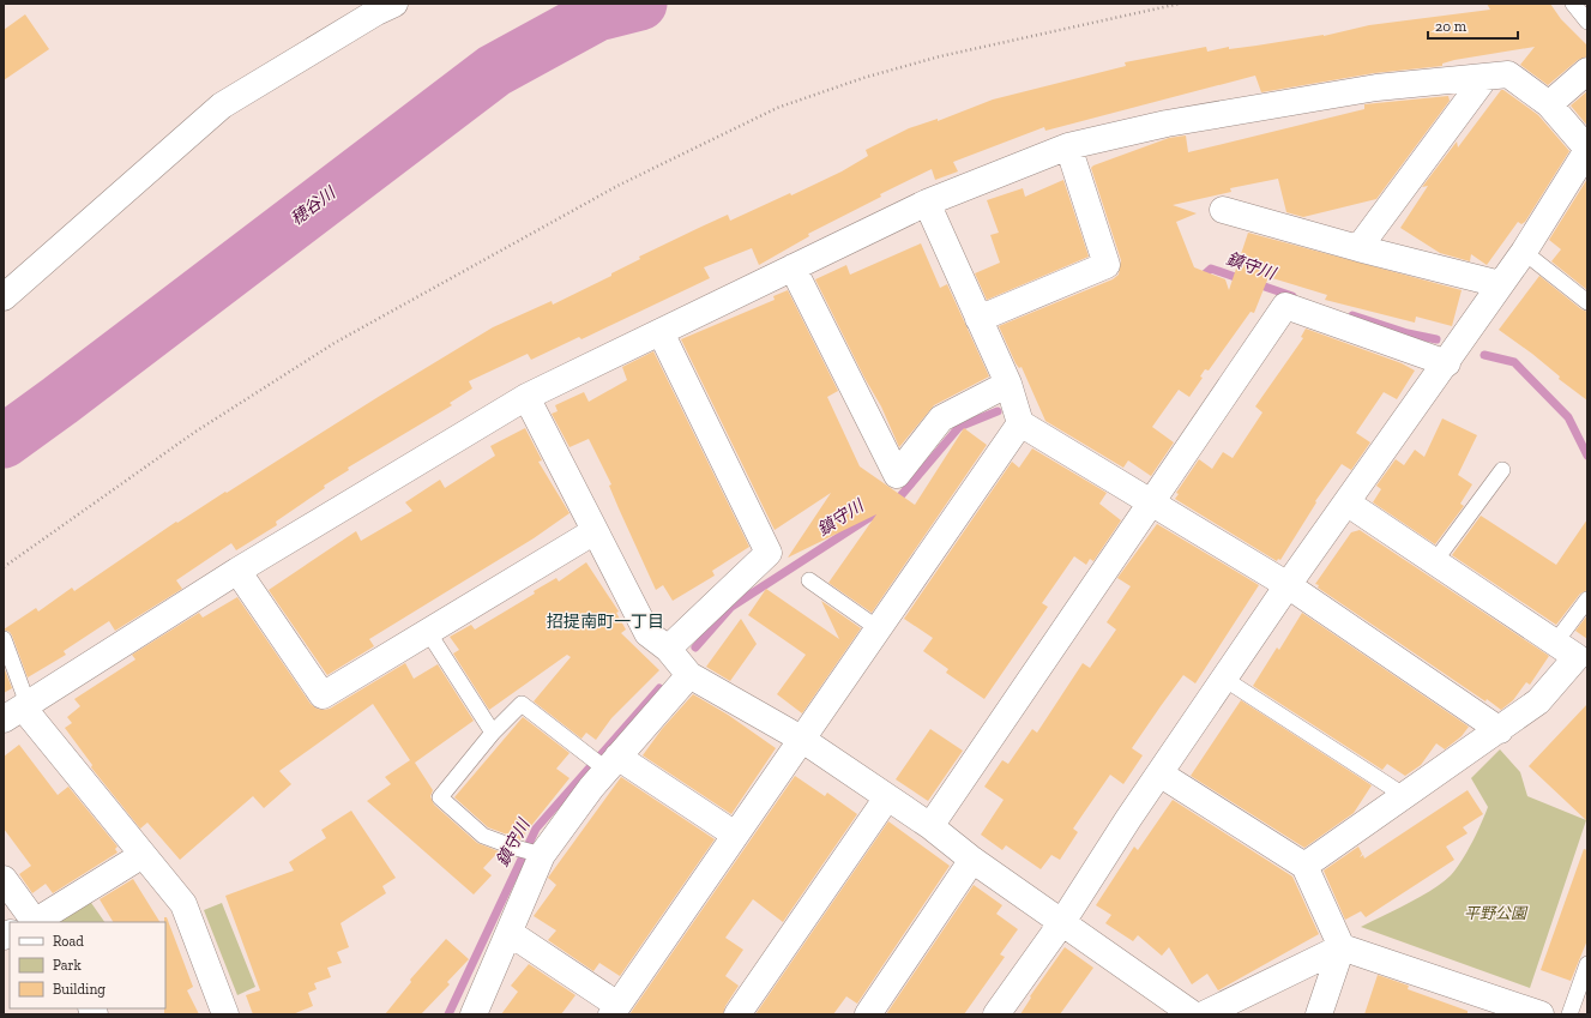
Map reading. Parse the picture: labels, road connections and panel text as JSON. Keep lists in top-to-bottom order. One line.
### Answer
{"districts":["招提南町一丁目"],"water":["穂谷川","鎮守川"],"parks":["平野公園"],"legend":["Road","Park","Building"],"scale_bar":"20 m"}
